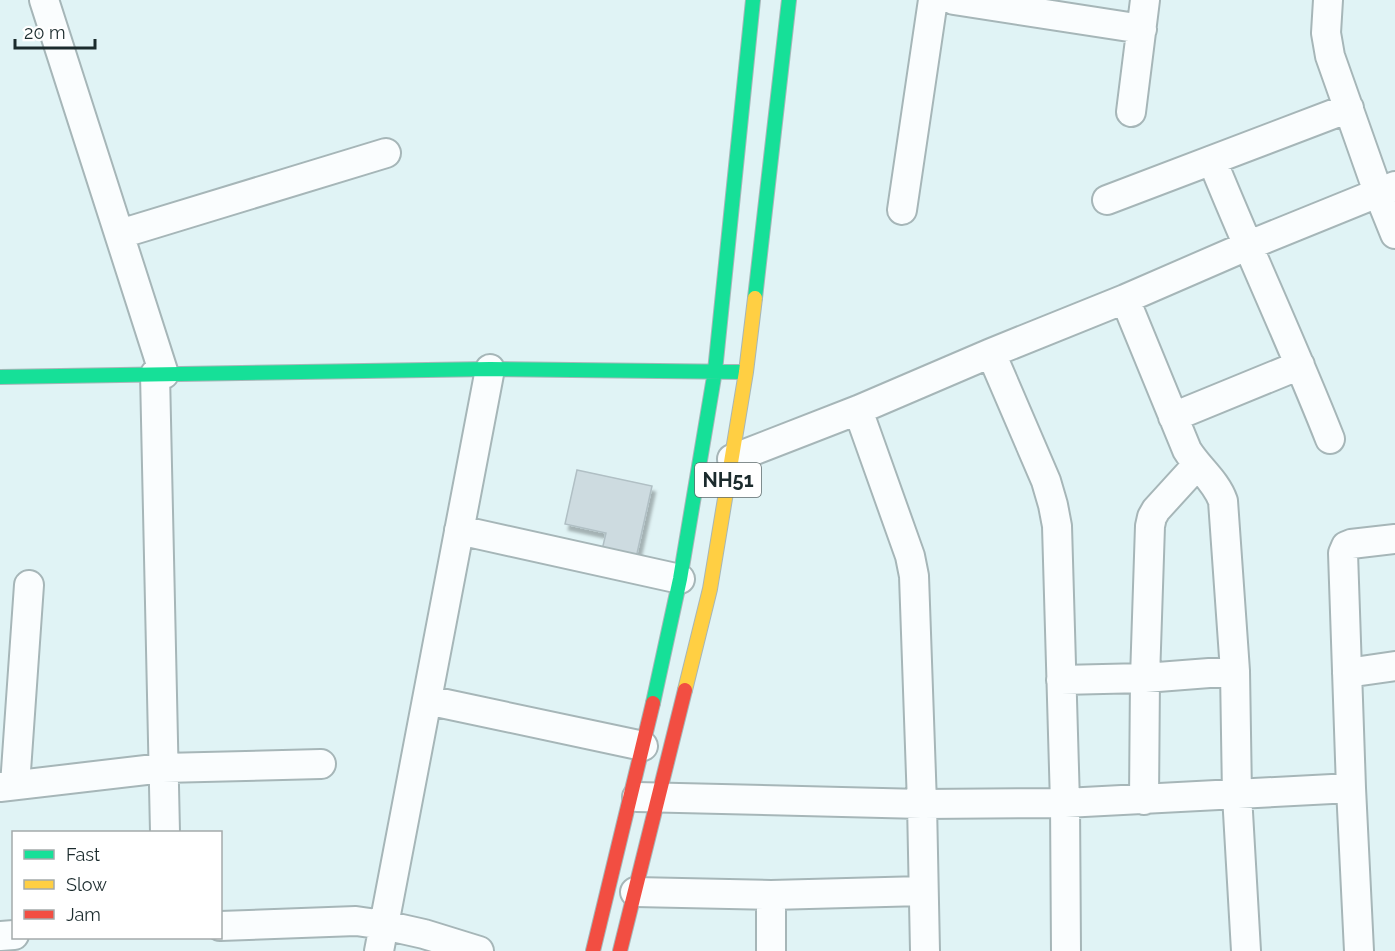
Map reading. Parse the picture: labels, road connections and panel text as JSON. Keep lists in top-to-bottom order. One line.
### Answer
{"streets":{"main road":["NH51"]},"legend":["Fast","Slow","Jam"],"scale_bar":"20 m"}
